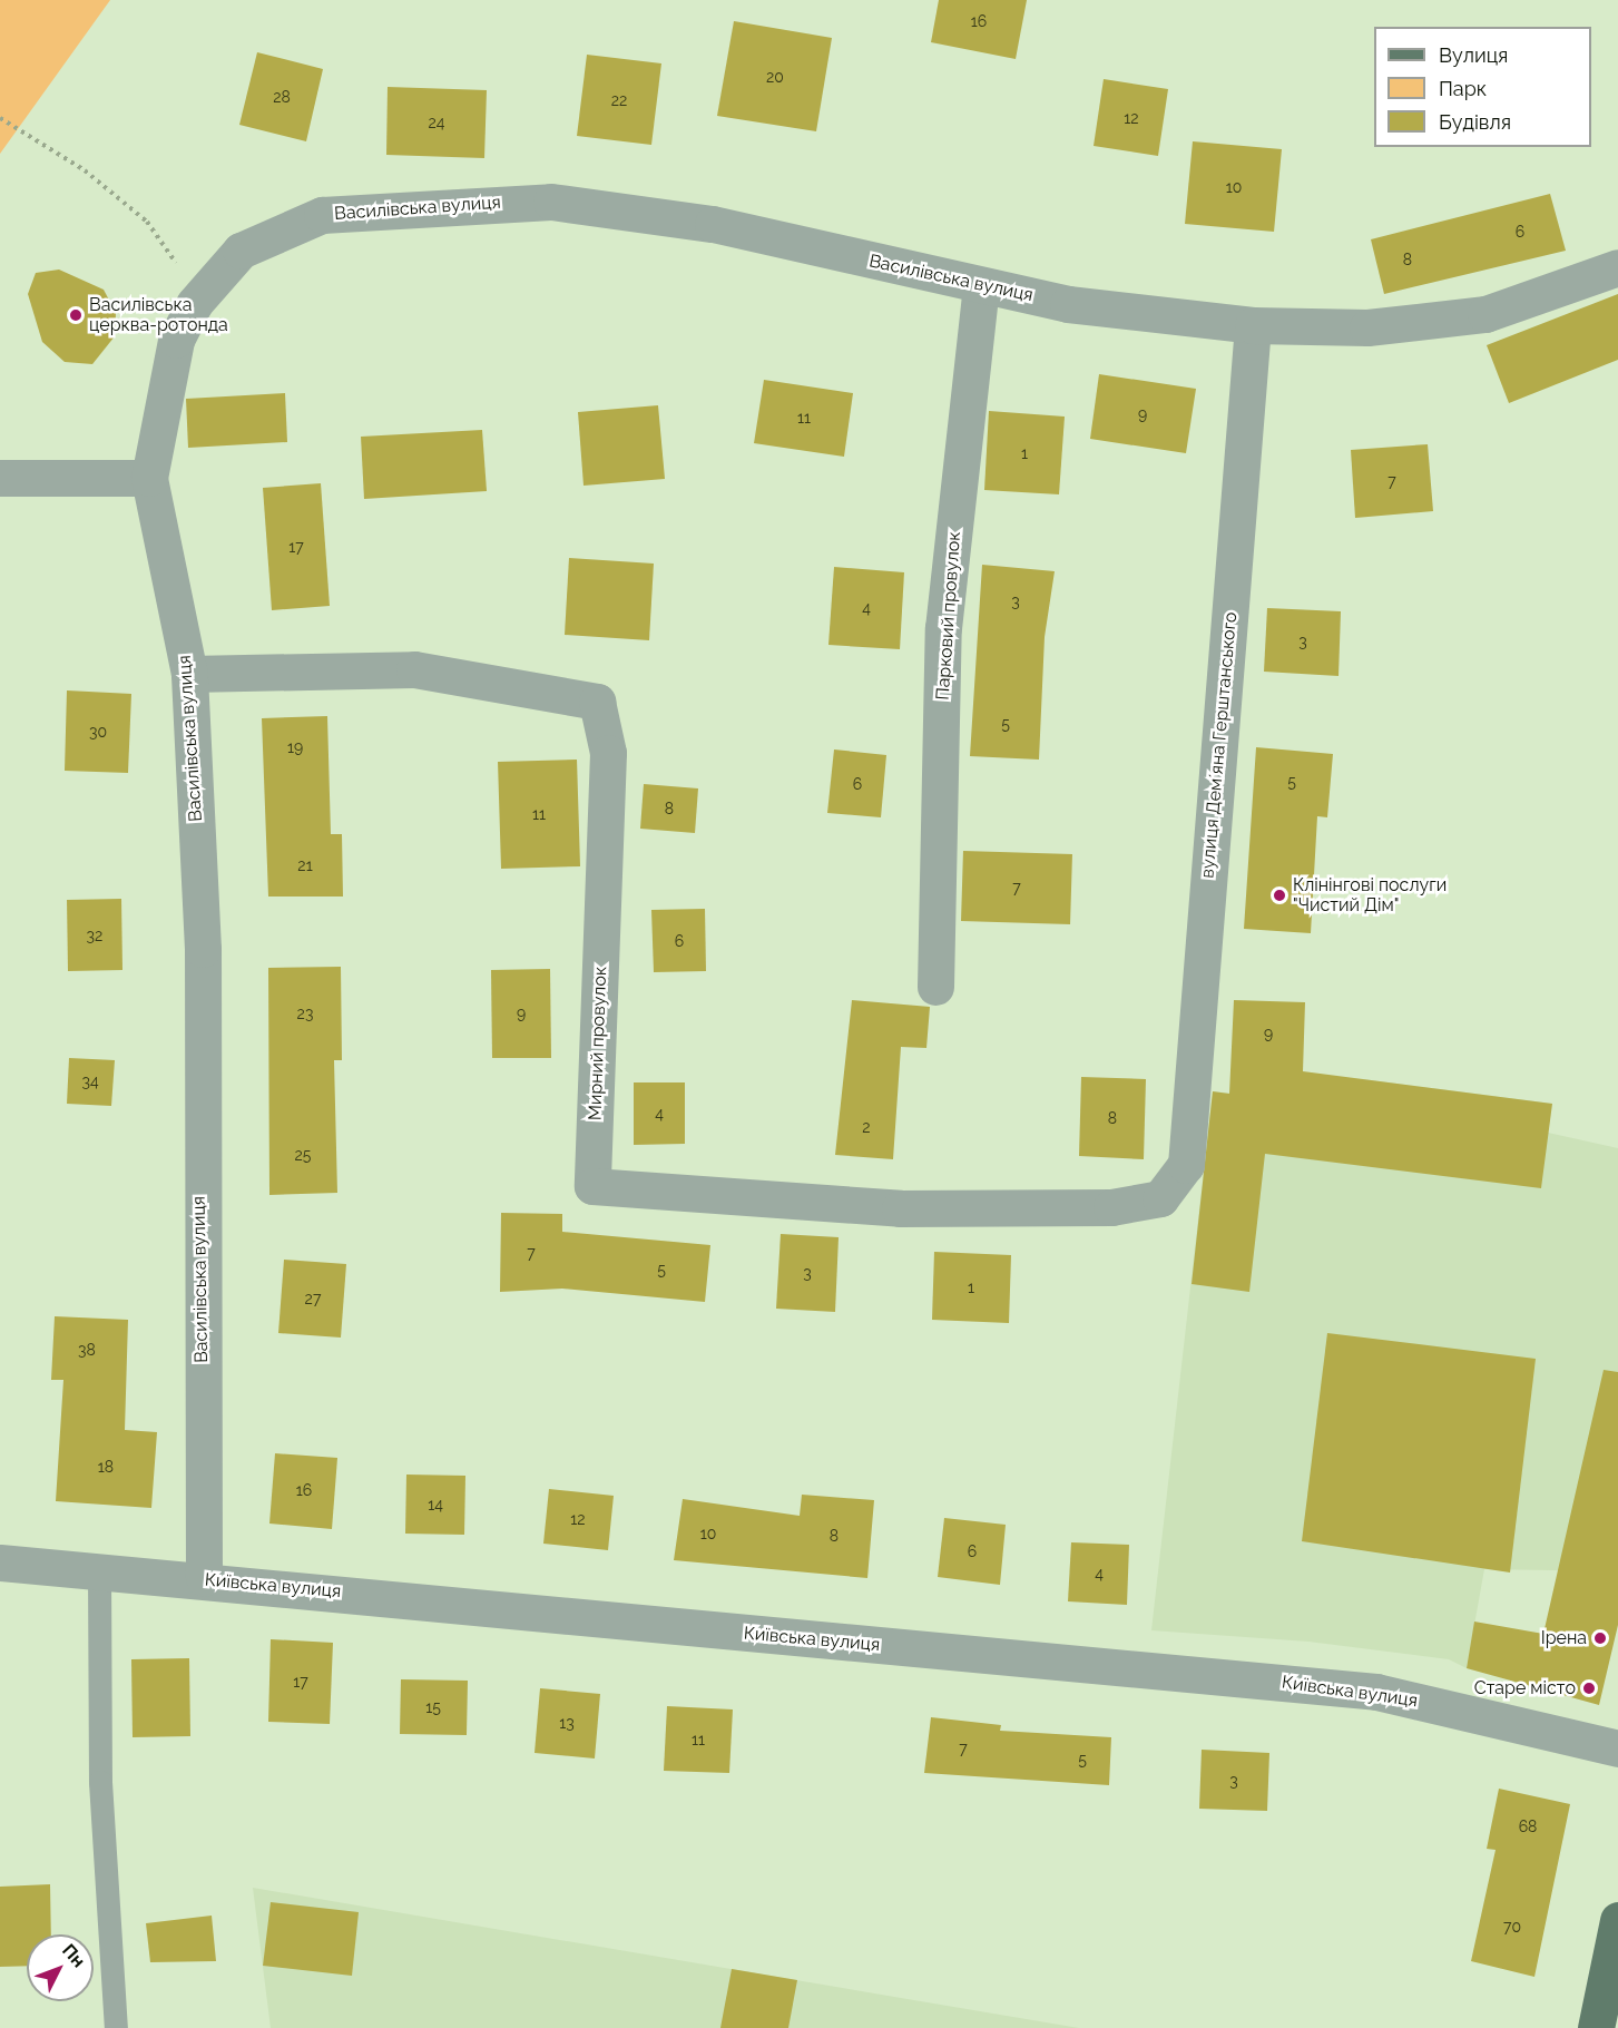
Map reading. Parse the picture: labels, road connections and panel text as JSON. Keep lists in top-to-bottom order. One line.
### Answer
{"streets":{"street":["Василівська вулиця","Парковий провулок","вулиця Демʼяна Герштанського","Мирний провулок","Київська вулиця"]},"crossings":[["Василівська вулиця","Парковий провулок"],["Василівська вулиця","вулиця Демʼяна Герштанського"],["Василівська вулиця","Мирний провулок"],["Василівська вулиця","Київська вулиця"],["вулиця Демʼяна Герштанського","Мирний провулок"]],"places":["Василівська церква-ротонда","Клінінгові послуги \"Чистий Дім\"","Ірена","Старе місто"],"house_numbers":["16","20","28","22","12","24","10","6","8","9","11","1","7","17","3","4","3","5","30","19","5","6","8","11","21","7","32","6","23","9","9","34","4","8","2","25","7","5","3","1","27","38","18","16","14","12","10","8","6","4","17","15","13","11","7","5","3","68","70"],"legend":["Вулиця","Парк","Будівля"],"north":"top right"}
